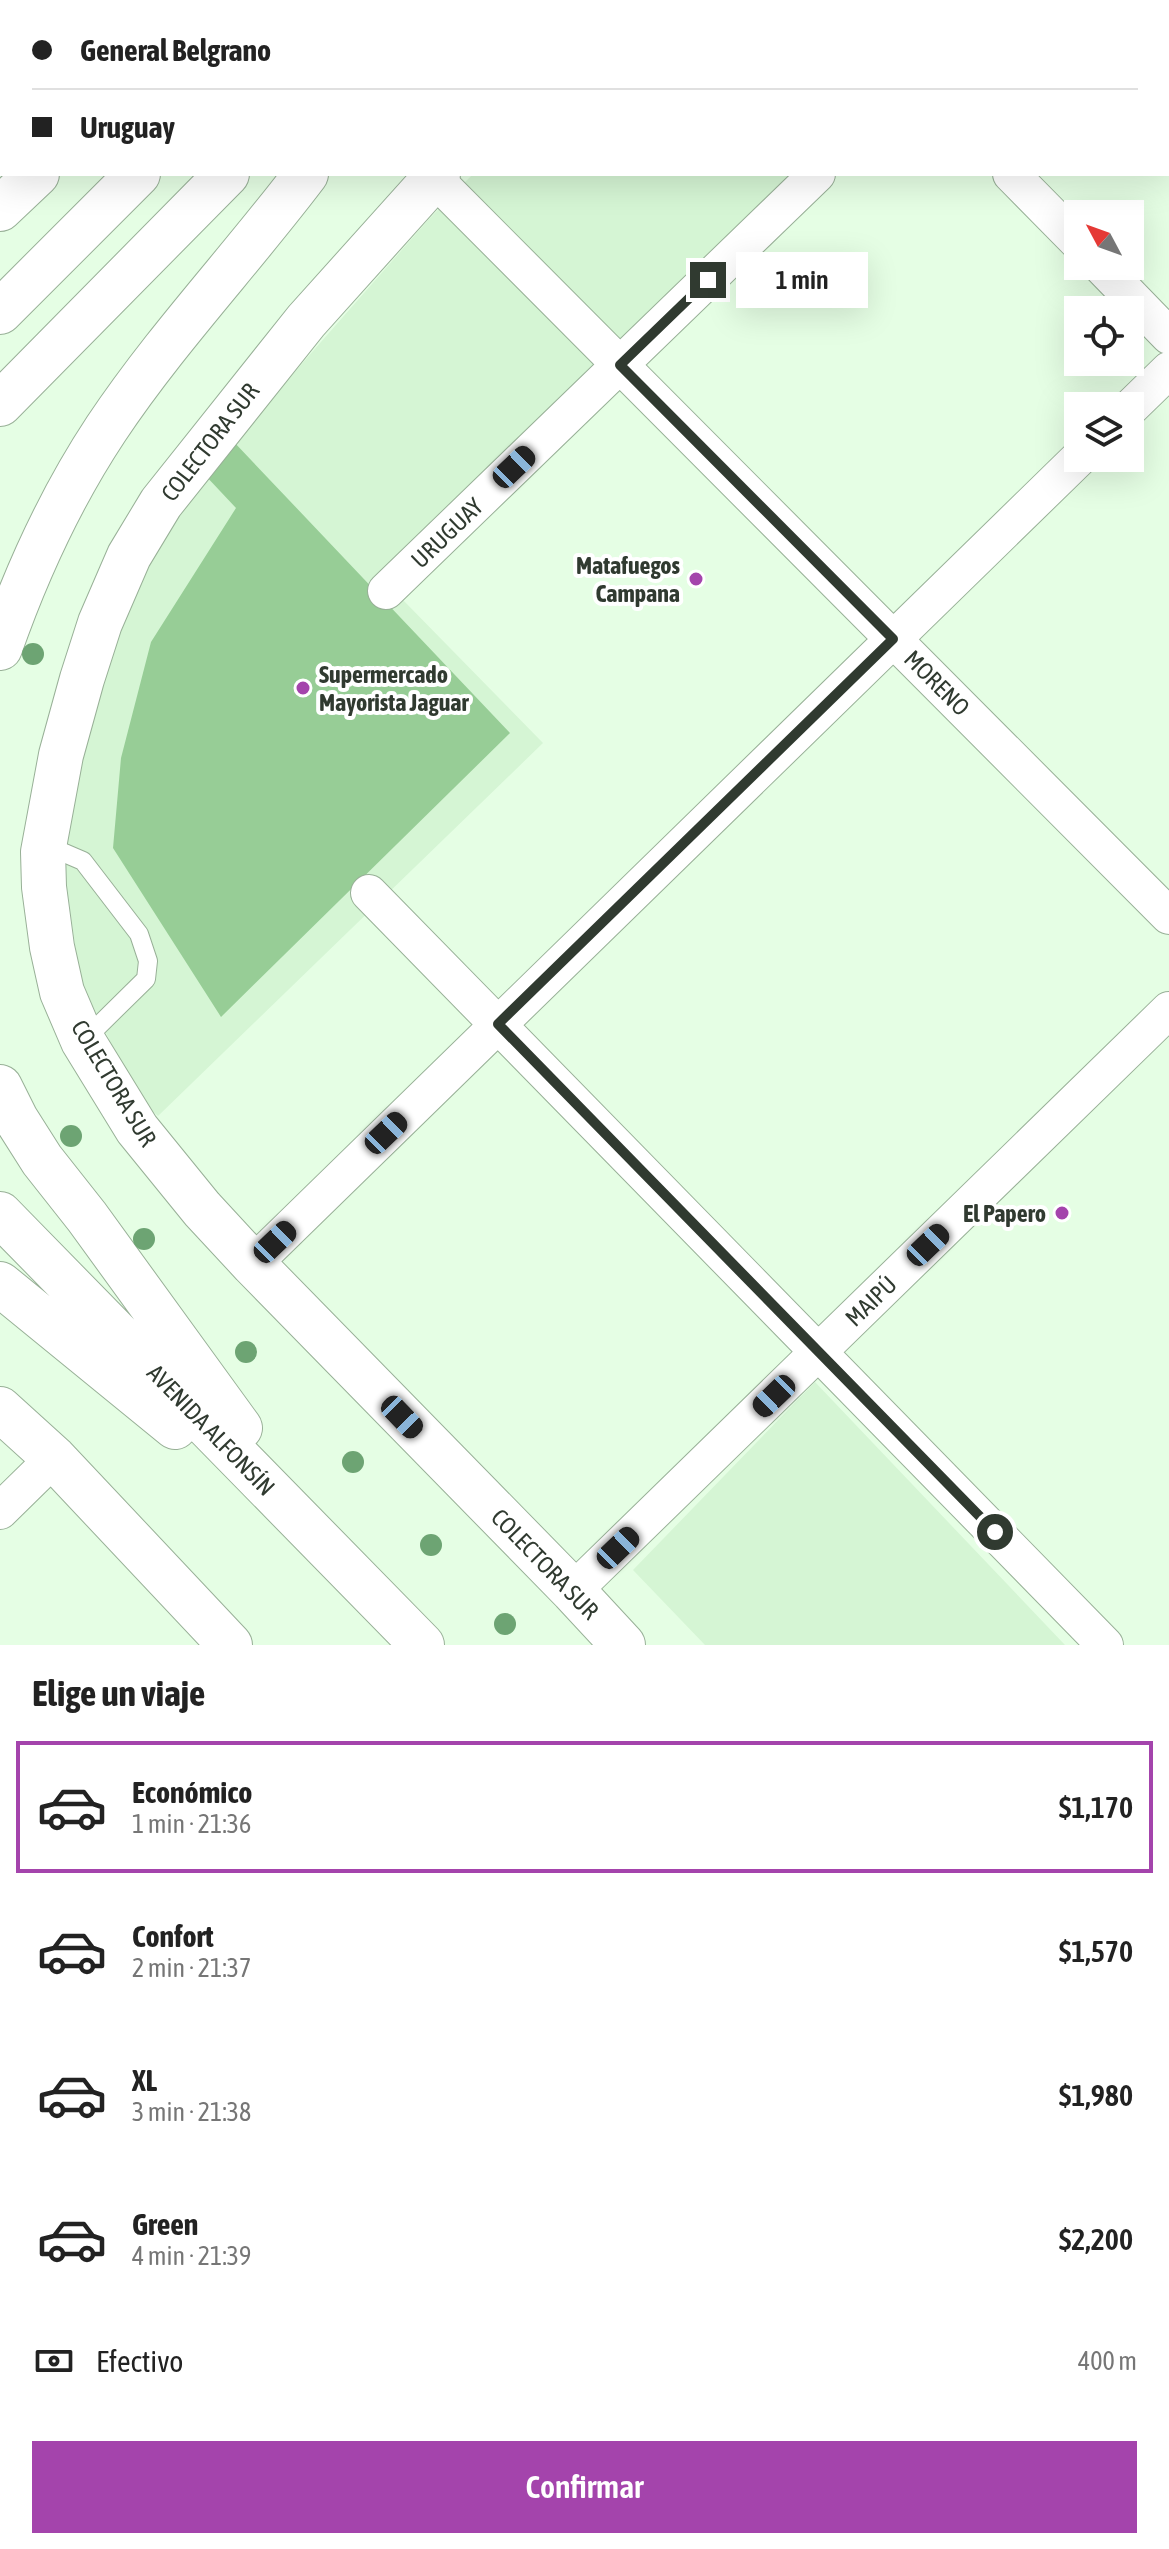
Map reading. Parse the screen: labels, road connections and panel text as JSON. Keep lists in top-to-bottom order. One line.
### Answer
{"streets":{"main road":["COLECTORA SUR","AVENIDA ALFONSÍN"],"street":["URUGUAY","MORENO","MAIPÚ"]},"crossings":[["COLECTORA SUR","MORENO"],["COLECTORA SUR","MAIPÚ"],["URUGUAY","MORENO"]],"places":["Matafuegos Campana","Supermercado Mayorista Jaguar","El Papero"],"north":"top left","page":{"banner":["General Belgrano","Uruguay"],"bubble":"1 min","heading":"Elige un viaje","list":[{"name":"Económico","note":"1 min · 21:36","value":"$1,170"},{"name":"Confort","note":"2 min · 21:37","value":"$1,570"},{"name":"XL","note":"3 min · 21:38","value":"$1,980"},{"name":"Green","note":"4 min · 21:39","value":"$2,200"}],"pay":["Efectivo","400 m"],"buttons":"Confirmar"}}
